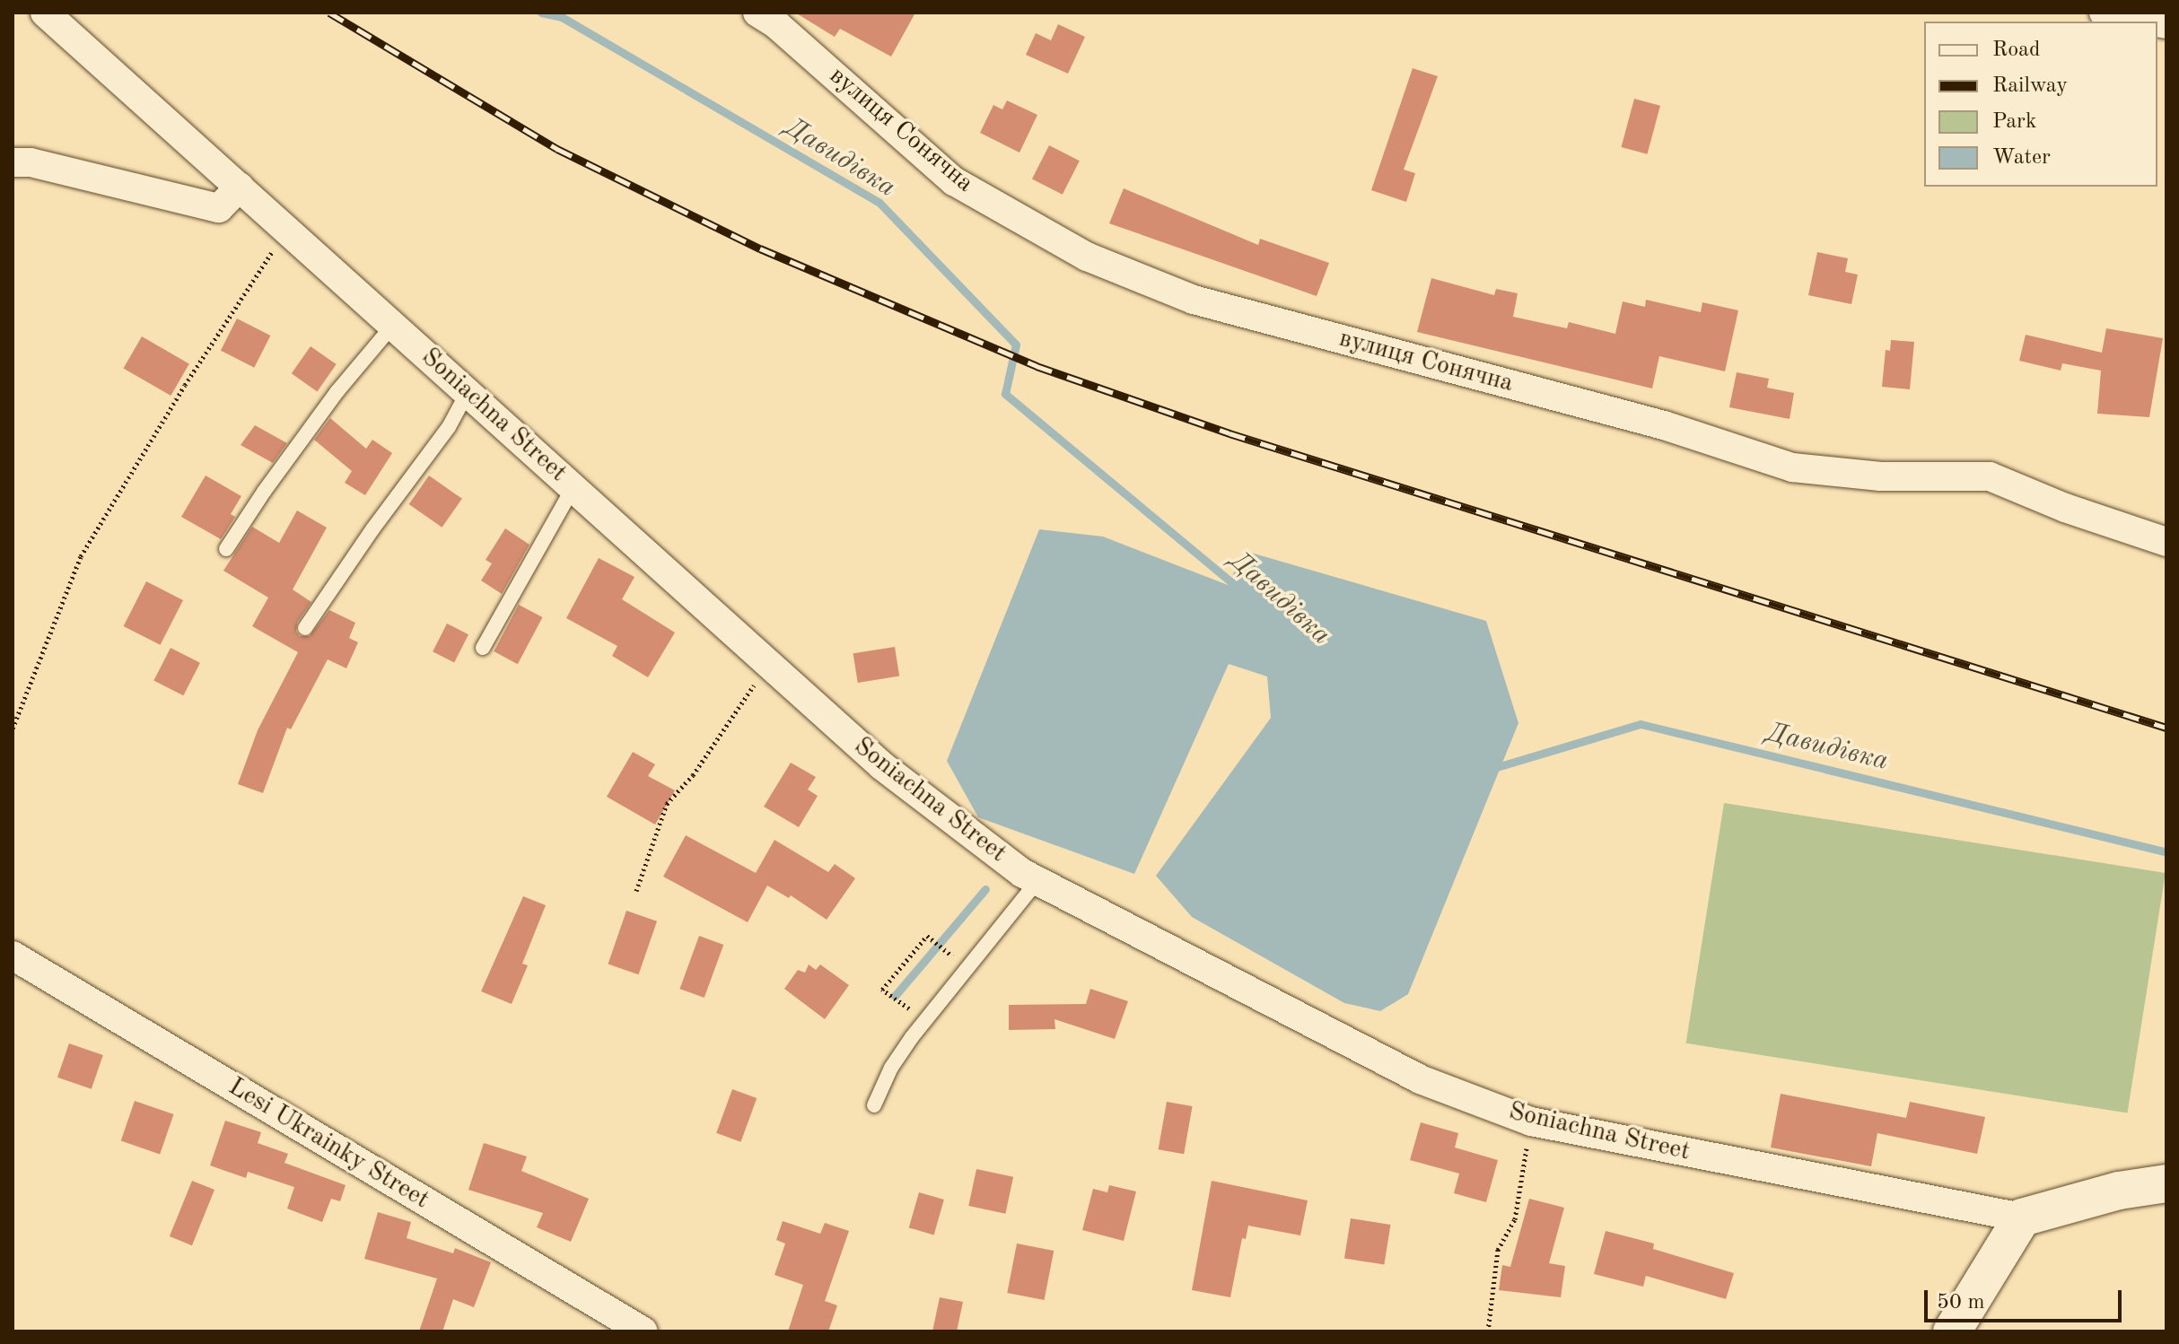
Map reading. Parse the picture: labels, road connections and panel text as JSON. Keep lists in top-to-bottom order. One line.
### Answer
{"streets":{"street":["вулиця Сонячна","Soniachna Street","Lesi Ukrainky Street"]},"water":["Давидівка"],"legend":["Road","Railway","Park","Water"],"scale_bar":"50 m"}
